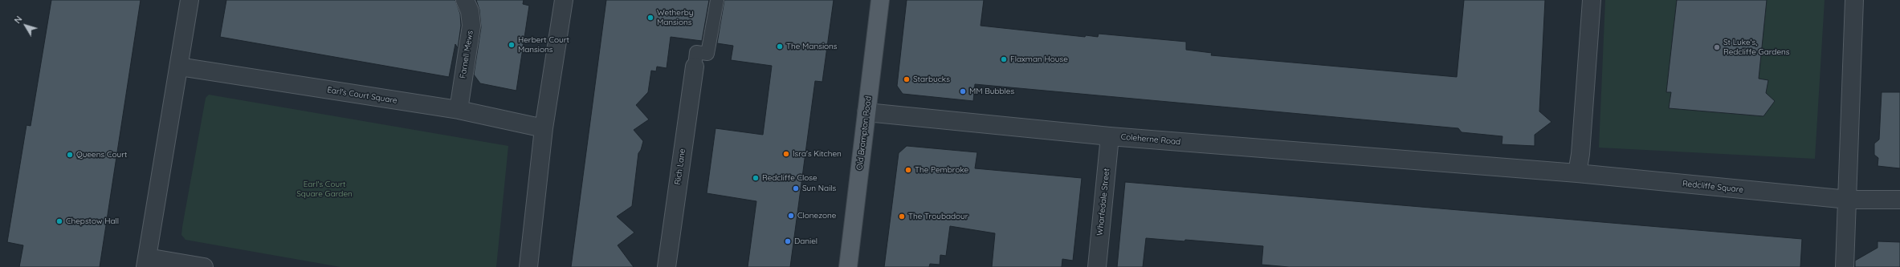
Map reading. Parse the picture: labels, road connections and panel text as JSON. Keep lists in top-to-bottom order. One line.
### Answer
{"streets":{"main road":["Old Brompton Road"],"street":["Farnell Mews","Earl's Court Square","Coleherne Road","Rich Lane","Redcliffe Square","Wharfedale Street"]},"crossings":[["Farnell Mews","Earl's Court Square"],["Old Brompton Road","Coleherne Road"],["Coleherne Road","Redcliffe Square"],["Coleherne Road","Wharfedale Street"]],"parks":["Earl's Court Square Garden"],"places":["Wetherby Mansions","Herbert Court Mansions","The Mansions","St Luke's, Redcliffe Gardens","Flaxman House","Starbucks","MM Bubbles","Isra's Kitchen","Queens Court","The Pembroke","Redcliffe Close","Sun Nails","Clonezone","The Troubadour","Chepstow Hall","Daniel"],"north":"top left"}
